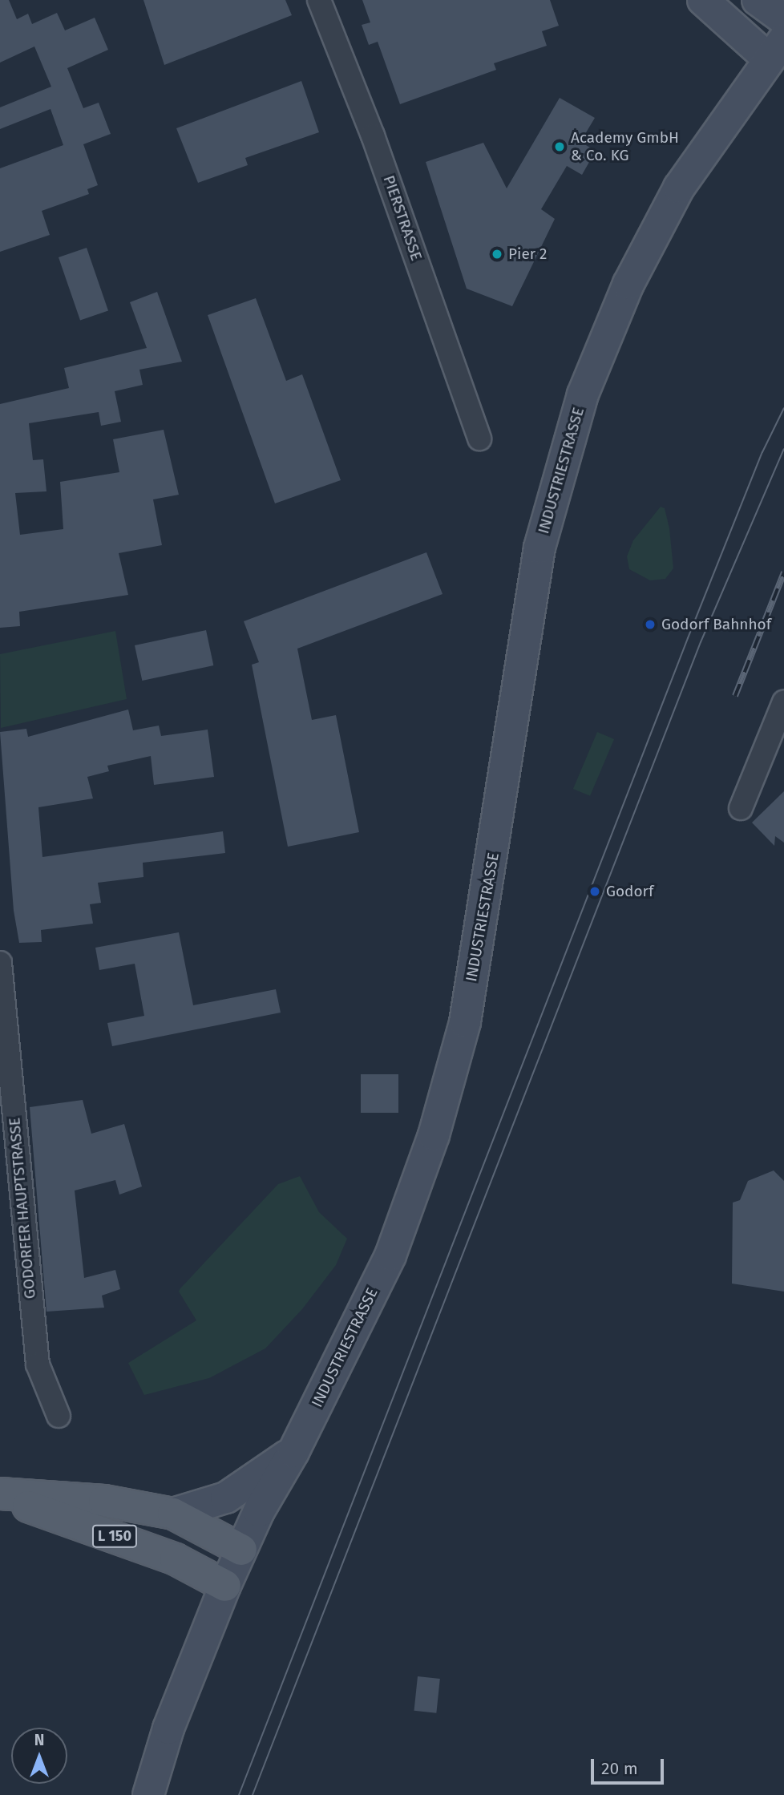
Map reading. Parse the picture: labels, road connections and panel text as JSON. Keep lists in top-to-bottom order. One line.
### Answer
{"streets":{"main road":["INDUSTRIESTRASSE","L 150"],"street":["PIERSTRASSE","GODORFER HAUPTSTRASSE"]},"crossings":[["INDUSTRIESTRASSE","L 150"]],"places":["Academy GmbH & Co. KG","Pier 2","Godorf Bahnhof","Godorf"],"scale_bar":"20 m","north":"top"}
